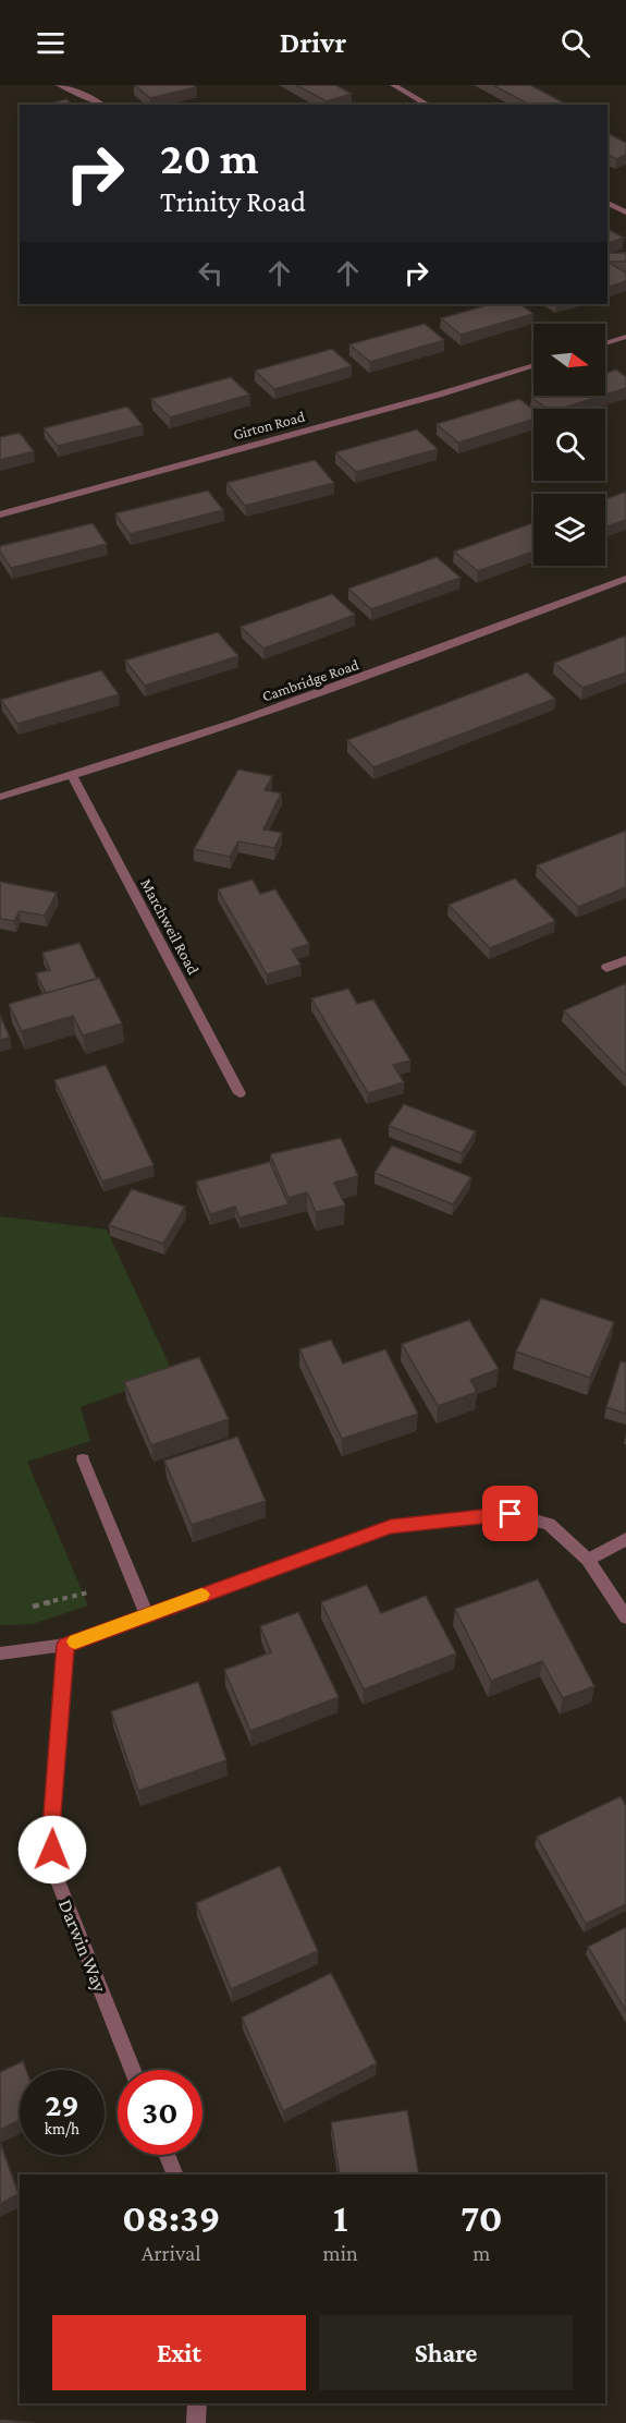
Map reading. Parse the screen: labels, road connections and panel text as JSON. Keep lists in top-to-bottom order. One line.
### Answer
{"streets":{"street":["Girton Road","Cambridge Road","Marchweil Road","Darwin Way"]},"crossings":[["Cambridge Road","Marchweil Road"]],"north":"right","page":{"header":"Drivr","turn":["20 m","Trinity Road"],"speed":"29 km/h","limit":"30","eta":["08:39","Arrival","1","min","70","m"],"buttons":["Exit","Share"]}}
